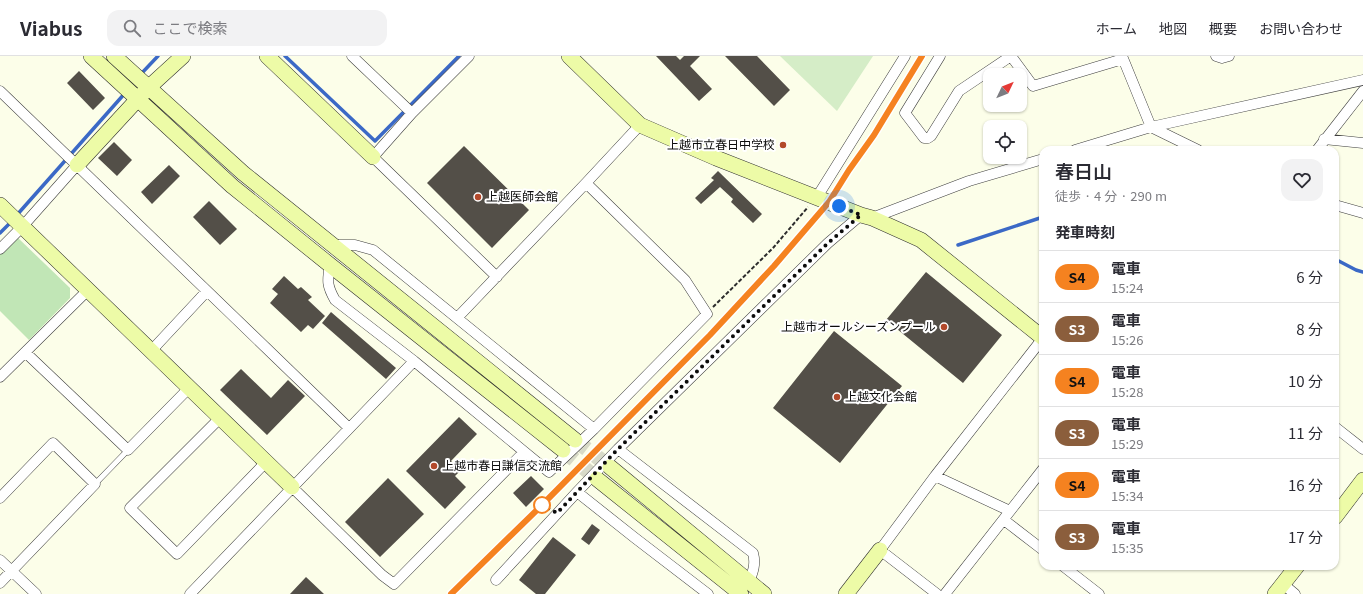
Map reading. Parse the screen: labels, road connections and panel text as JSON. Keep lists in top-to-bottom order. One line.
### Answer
{"places":["上越市立春日中学校","上越医師会館","上越市オールシーズンプール","上越文化会館","上越市春日謙信交流館"],"north":"top right","page":{"header":"Viabus","search":"ここで検索","nav":["ホーム","地図","概要","お問い合わせ"],"heading":[["春日山","徒歩 · 4 分 · 290 m"],"発車時刻"],"list":[{"mark":"S4","name":"電車","note":"15:24","value":"6 分"},{"mark":"S3","name":"電車","note":"15:26","value":"8 分"},{"mark":"S4","name":"電車","note":"15:28","value":"10 分"},{"mark":"S3","name":"電車","note":"15:29","value":"11 分"},{"mark":"S4","name":"電車","note":"15:34","value":"16 分"},{"mark":"S3","name":"電車","note":"15:35","value":"17 分"}]}}
